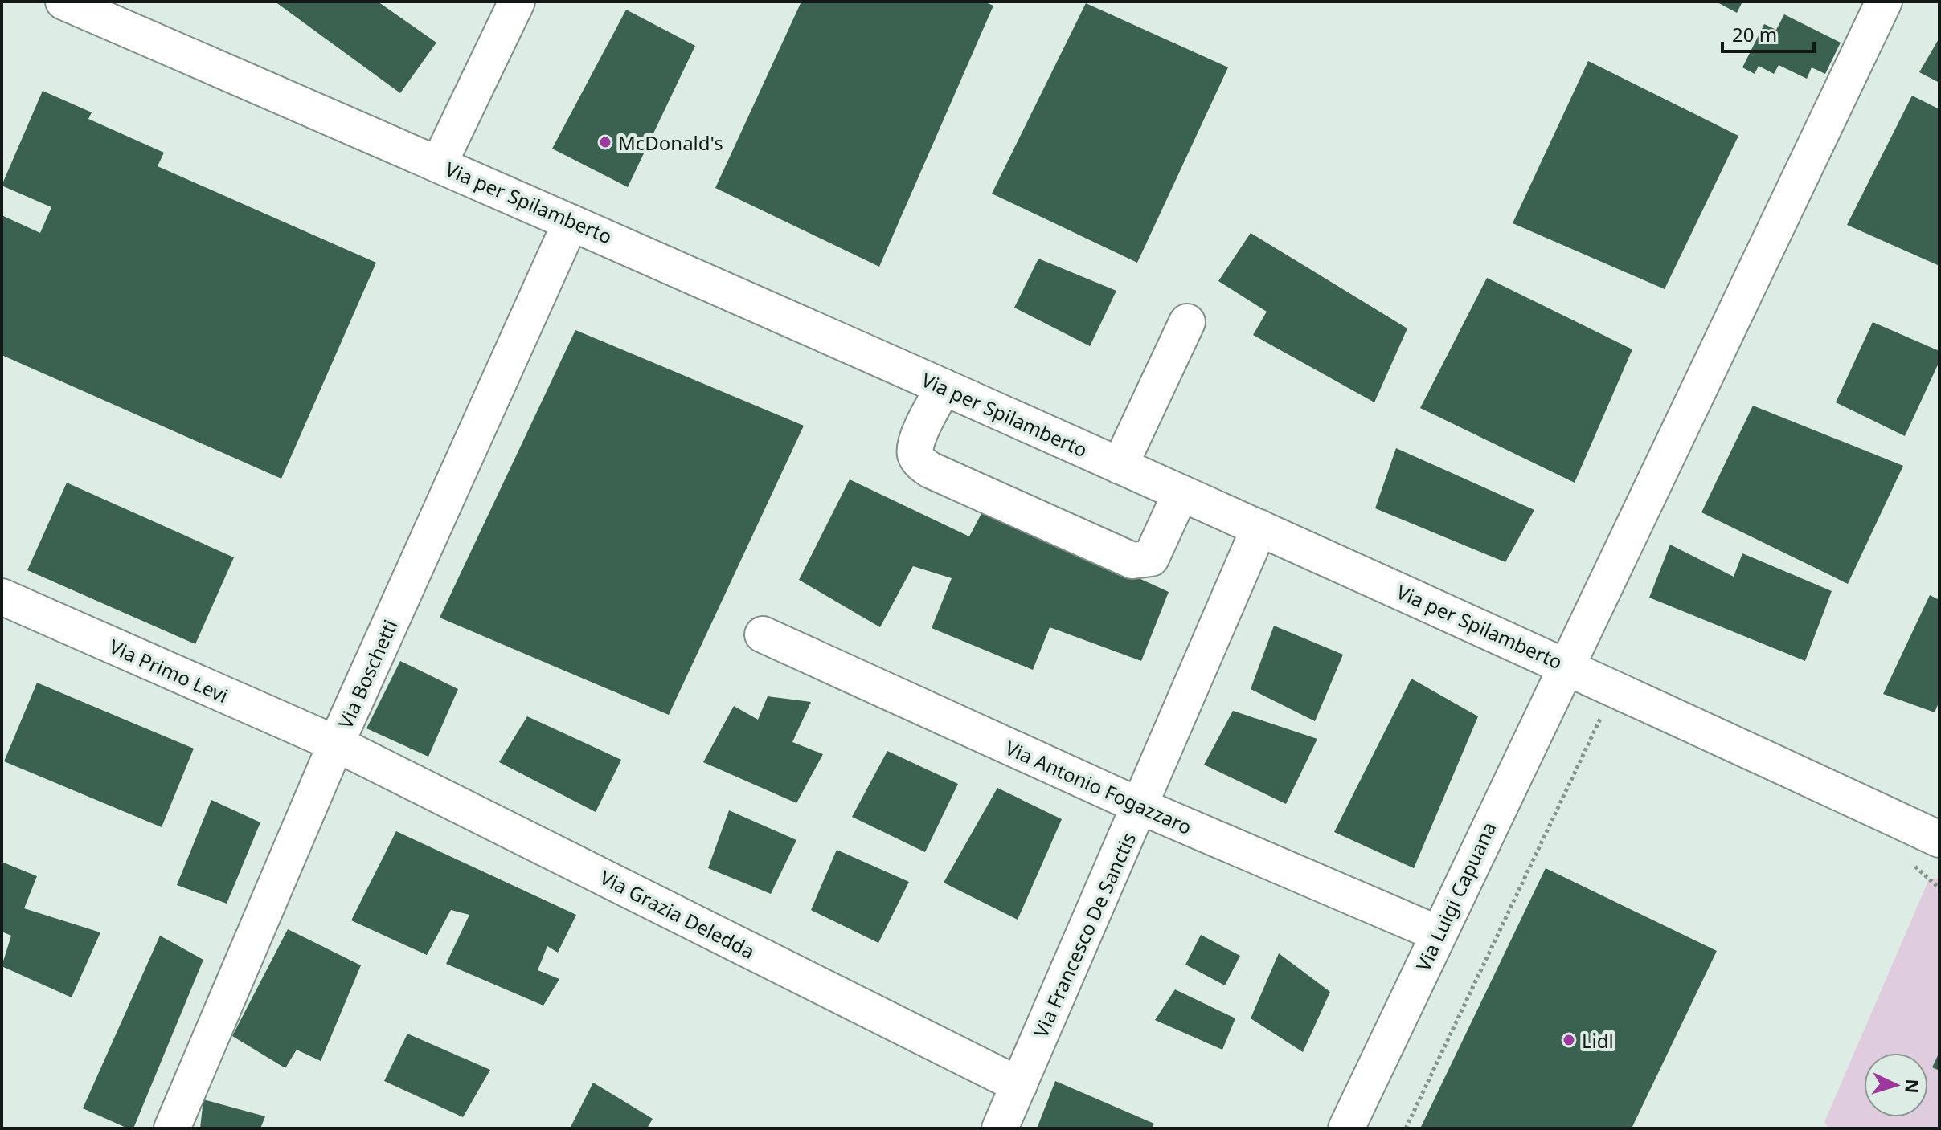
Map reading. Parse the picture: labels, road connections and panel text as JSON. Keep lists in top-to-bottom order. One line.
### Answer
{"streets":{"street":["Via per Spilamberto","Via Primo Levi","Via Boschetti","Via Antonio Fogazzaro","Via Luigi Capuana","Via Grazia Deledda","Via Francesco De Sanctis"]},"crossings":[["Via per Spilamberto","Via Boschetti"],["Via per Spilamberto","Via Luigi Capuana"],["Via per Spilamberto","Via Francesco De Sanctis"],["Via Primo Levi","Via Boschetti"],["Via Primo Levi","Via Grazia Deledda"],["Via Boschetti","Via Grazia Deledda"],["Via Antonio Fogazzaro","Via Luigi Capuana"],["Via Antonio Fogazzaro","Via Francesco De Sanctis"],["Via Grazia Deledda","Via Francesco De Sanctis"]],"places":["McDonald's","Lidl"],"scale_bar":"20 m","north":"right"}
